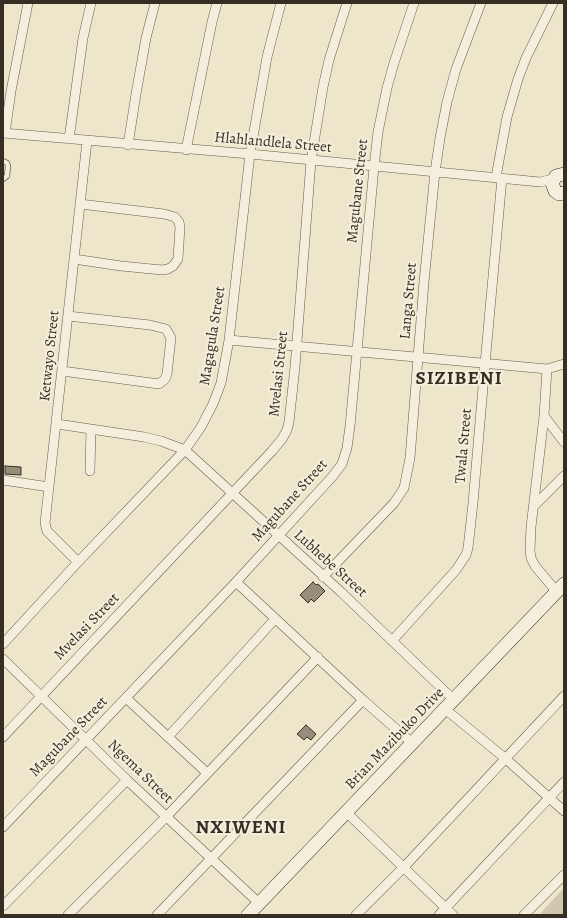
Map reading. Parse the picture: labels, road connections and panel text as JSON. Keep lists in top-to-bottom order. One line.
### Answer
{"streets":{"street":["Hlahlandlela Street","Magubane Street","Langa Street","Magagula Street","Ketwayo Street","Mvelasi Street","Twala Street","Lubhebe Street","Brian Mazibuko Drive","Ngema Street"]},"crossings":[["Hlahlandlela Street","Magubane Street"],["Hlahlandlela Street","Langa Street"],["Hlahlandlela Street","Magagula Street"],["Hlahlandlela Street","Ketwayo Street"],["Hlahlandlela Street","Mvelasi Street"],["Hlahlandlela Street","Twala Street"],["Magubane Street","Lubhebe Street"],["Magubane Street","Ngema Street"],["Langa Street","Lubhebe Street"],["Magagula Street","Ketwayo Street"],["Magagula Street","Lubhebe Street"],["Mvelasi Street","Lubhebe Street"],["Mvelasi Street","Ngema Street"],["Twala Street","Lubhebe Street"],["Lubhebe Street","Brian Mazibuko Drive"],["Brian Mazibuko Drive","Ngema Street"]],"districts":["SIZIBENI","NXIWENI"]}
